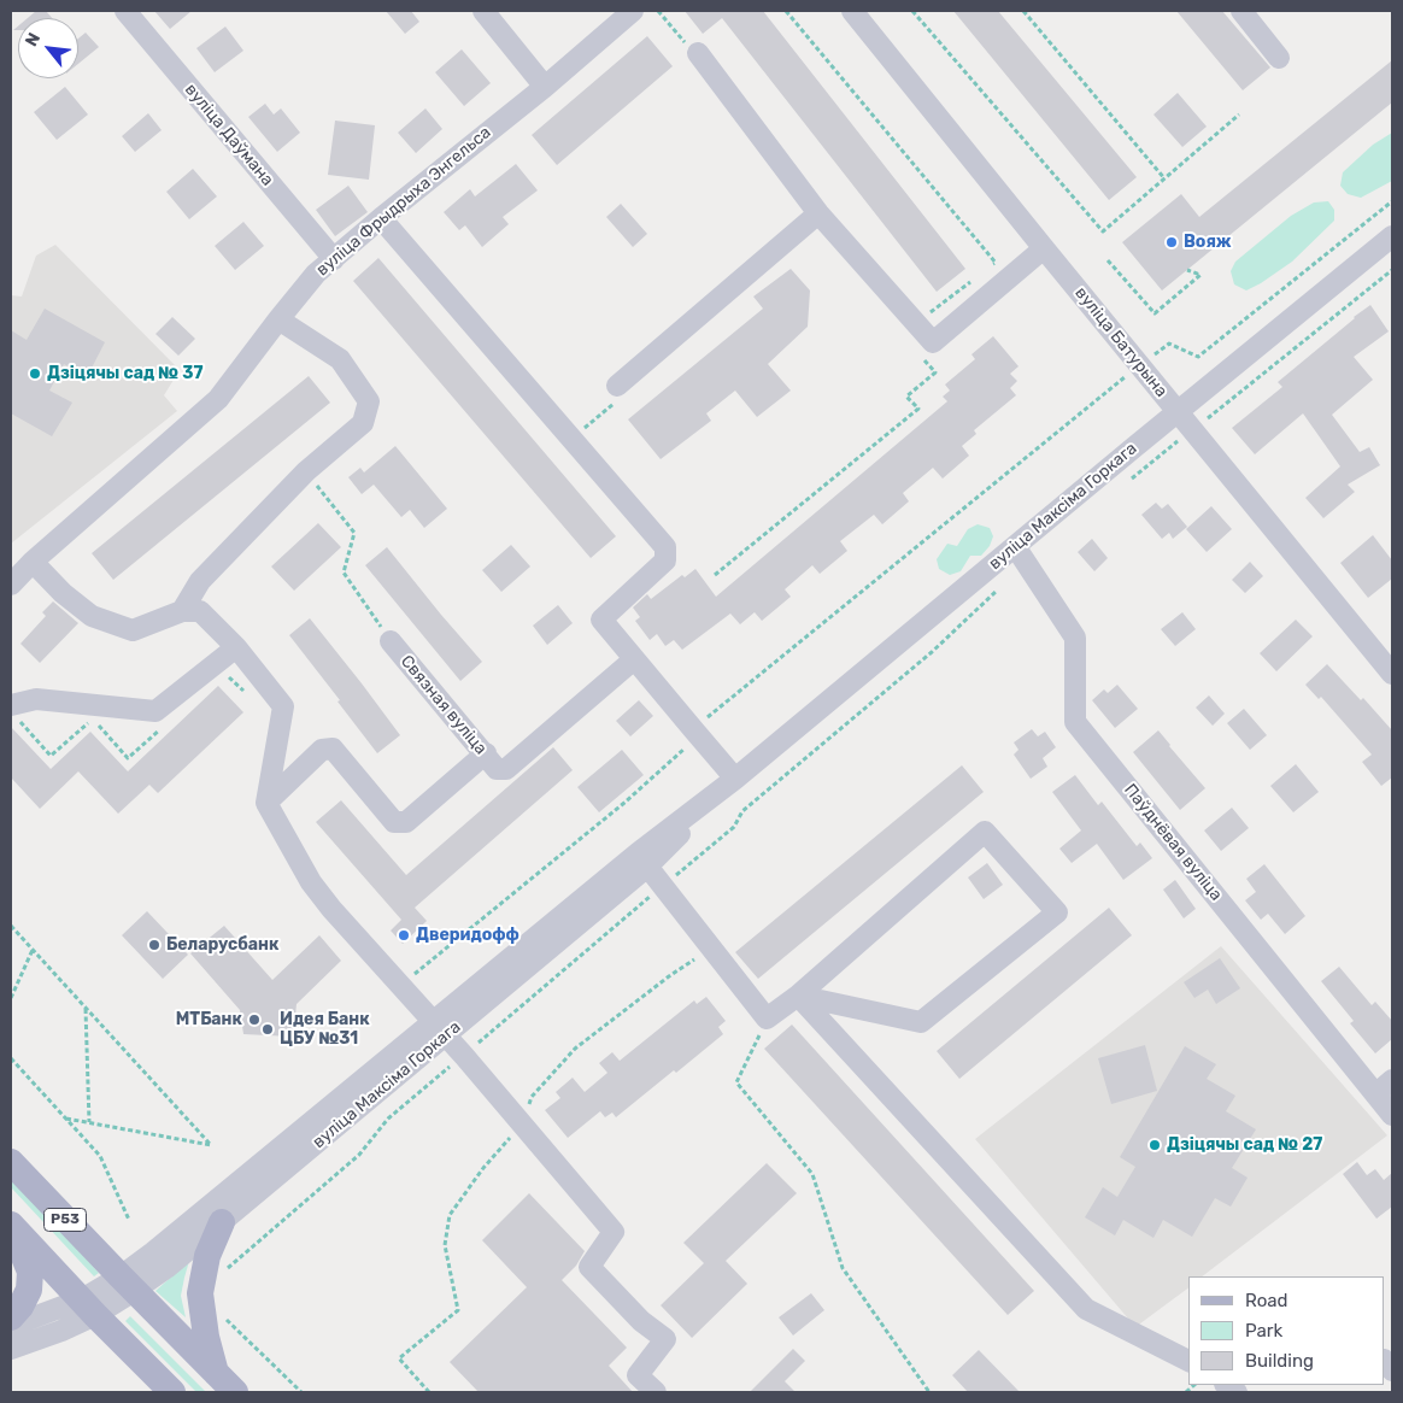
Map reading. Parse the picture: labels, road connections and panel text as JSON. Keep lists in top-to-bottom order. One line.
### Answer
{"streets":{"main road":["Р53"],"street":["вуліца Даўмана","вуліца Фрыдрыха Энгельса","вуліца Батурына","вуліца Максіма Горкага","Связная вуліца","Паўднёвая вуліца"]},"crossings":[["вуліца Даўмана","вуліца Фрыдрыха Энгельса"],["вуліца Батурына","вуліца Максіма Горкага"],["вуліца Максіма Горкага","Паўднёвая вуліца"],["вуліца Максіма Горкага","Р53"]],"places":["Вояж","Дзіцячы сад № 37","Дверидофф","Беларусбанк","МТБанк","Идея Банк ЦБУ №31","Дзіцячы сад № 27"],"legend":["Road","Park","Building"],"north":"top left"}
